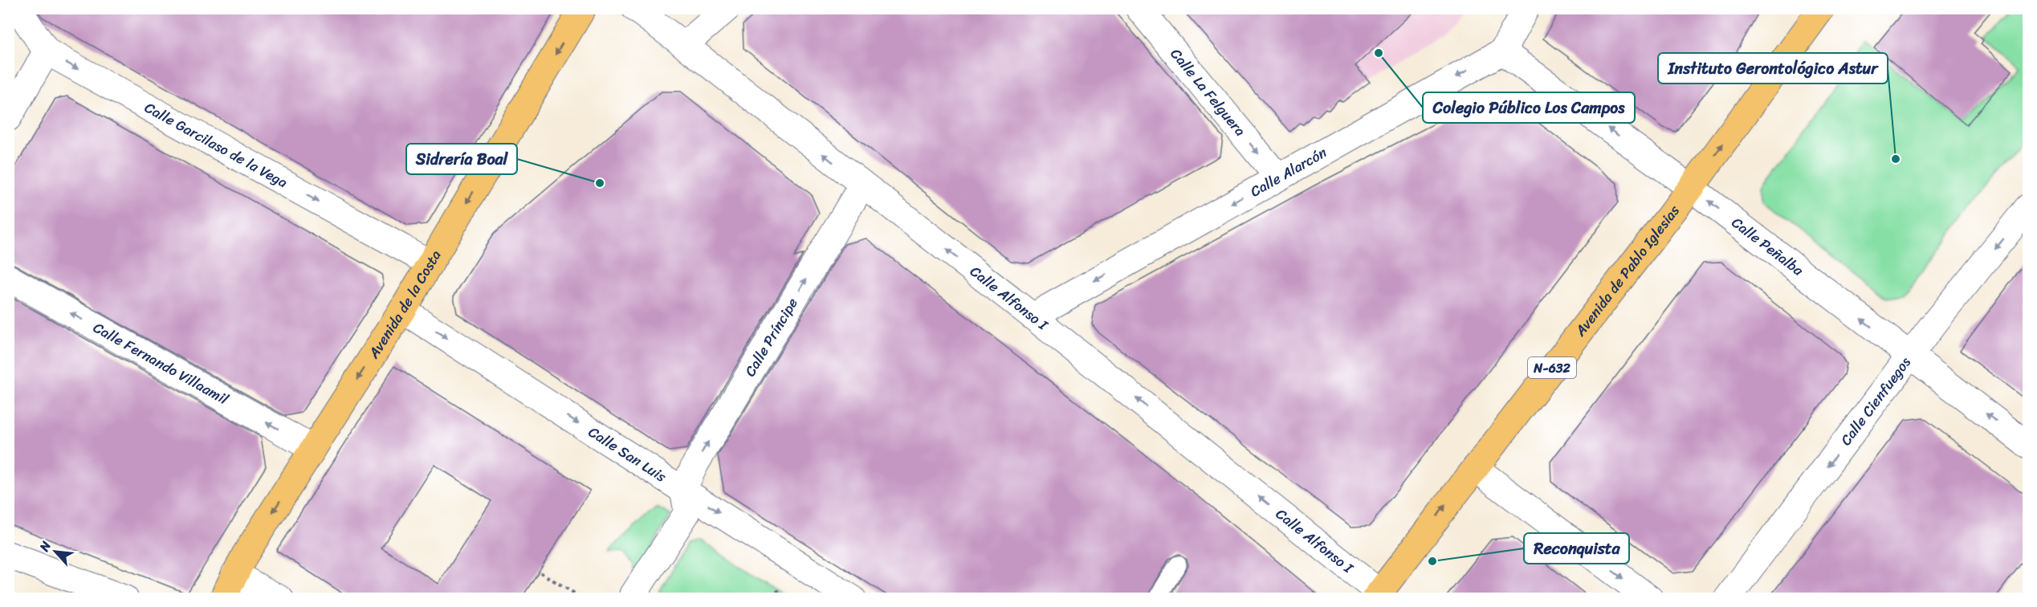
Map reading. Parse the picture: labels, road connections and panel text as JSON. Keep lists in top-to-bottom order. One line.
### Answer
{"streets":{"main road":["Avenida de Pablo Iglesias","Avenida de la Costa","N-632"],"street":["Calle La Felguera","Calle Garcilaso de la Vega","Calle Alarcón","Calle Peñalba","Calle Alfonso I","Calle Príncipe","Calle Fernando Villaamil","Calle Cienfuegos","Calle San Luis"]},"crossings":[["Calle La Felguera","Calle Alarcón"],["Calle Garcilaso de la Vega","Avenida de la Costa"],["Calle Alarcón","Calle Peñalba"],["Calle Alarcón","Calle Alfonso I"],["Calle Peñalba","Avenida de Pablo Iglesias"],["Calle Peñalba","Calle Cienfuegos"],["Avenida de Pablo Iglesias","Calle Alfonso I"],["Calle Alfonso I","Calle Príncipe"],["Avenida de la Costa","Calle Fernando Villaamil"],["Avenida de la Costa","Calle San Luis"],["Calle Príncipe","Calle San Luis"]],"one_way":["Calle La Felguera","Calle Garcilaso de la Vega","Calle Alarcón","Calle Peñalba","Avenida de Pablo Iglesias","Calle Alfonso I","Avenida de la Costa","Calle Príncipe","Calle Cienfuegos","Calle San Luis"],"places":["Colegio Público Los Campos","Instituto Gerontológico Astur","Sidrería Boal","Reconquista"],"north":"top left"}
